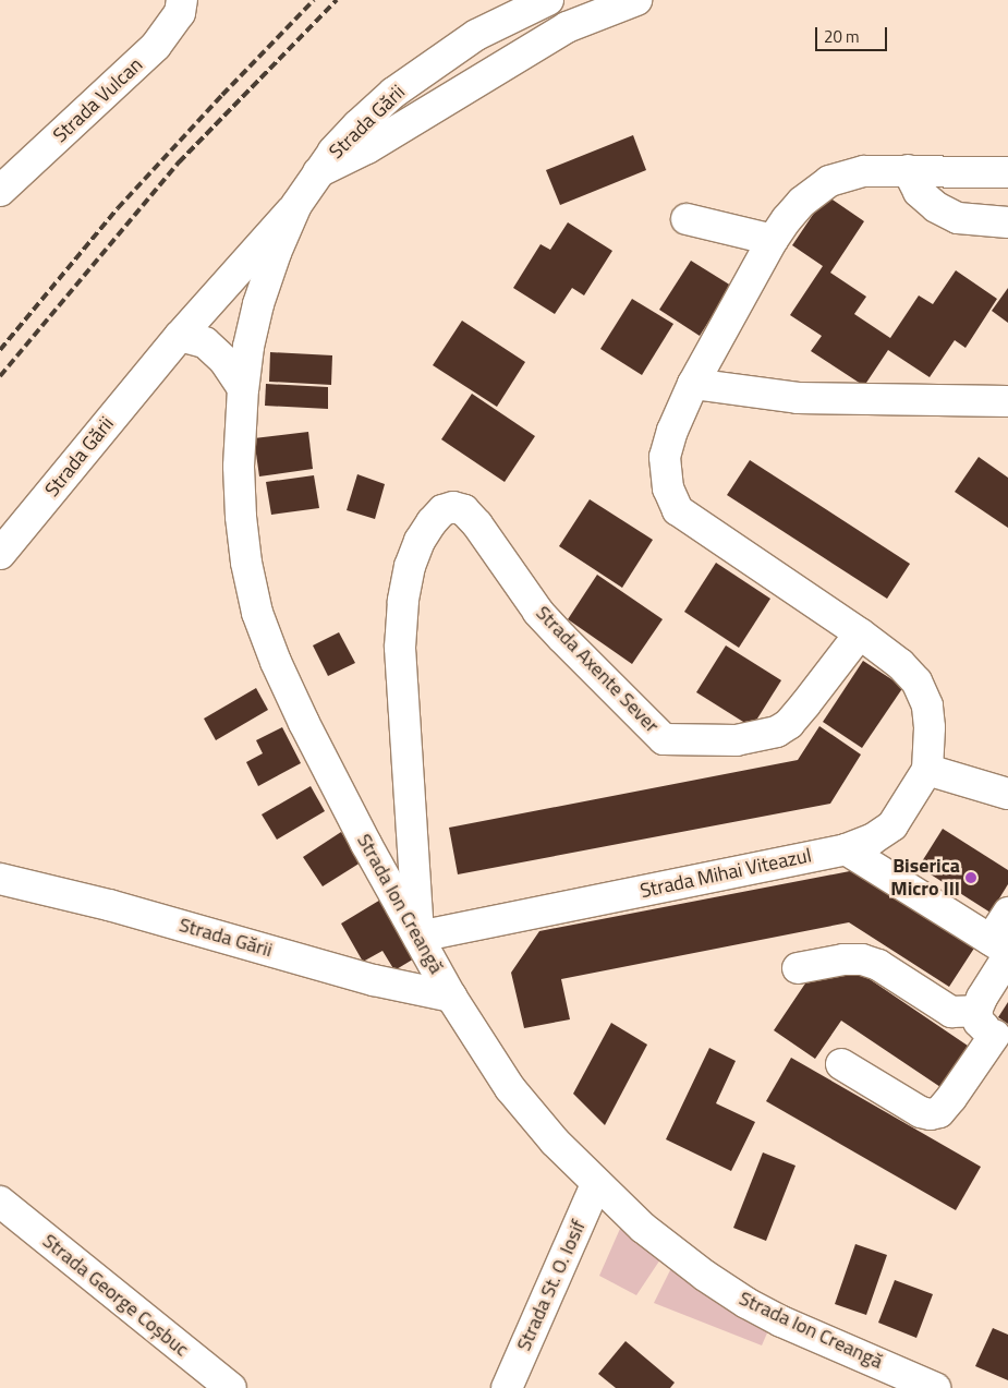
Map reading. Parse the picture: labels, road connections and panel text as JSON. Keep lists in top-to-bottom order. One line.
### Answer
{"streets":{"street":["Strada Vulcan","Strada Gării","Strada Axente Sever","Strada Mihai Viteazul","Strada Ion Creangă","Strada St. O. Iosif","Strada George Coșbuc"]},"crossings":[["Strada Gării","Strada Ion Creangă"],["Strada Axente Sever","Strada Mihai Viteazul"],["Strada Axente Sever","Strada Ion Creangă"],["Strada Mihai Viteazul","Strada Ion Creangă"],["Strada Ion Creangă","Strada St. O. Iosif"]],"places":["Biserica Micro III"],"scale_bar":"20 m"}
